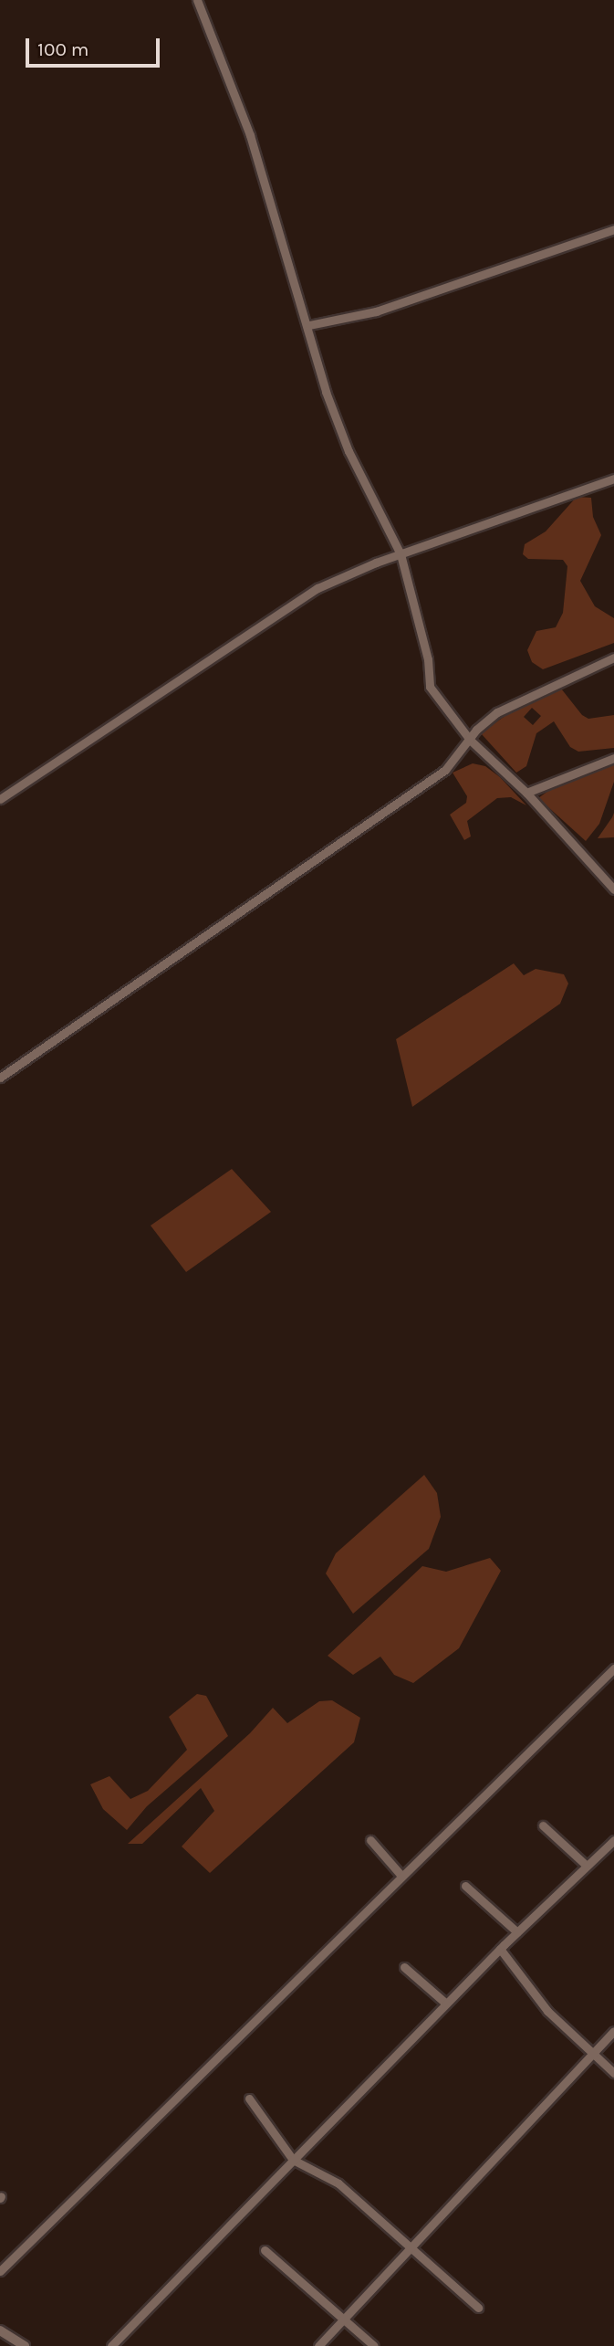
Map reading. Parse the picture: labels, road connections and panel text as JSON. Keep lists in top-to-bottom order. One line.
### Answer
{"scale_bar":"100 m"}
